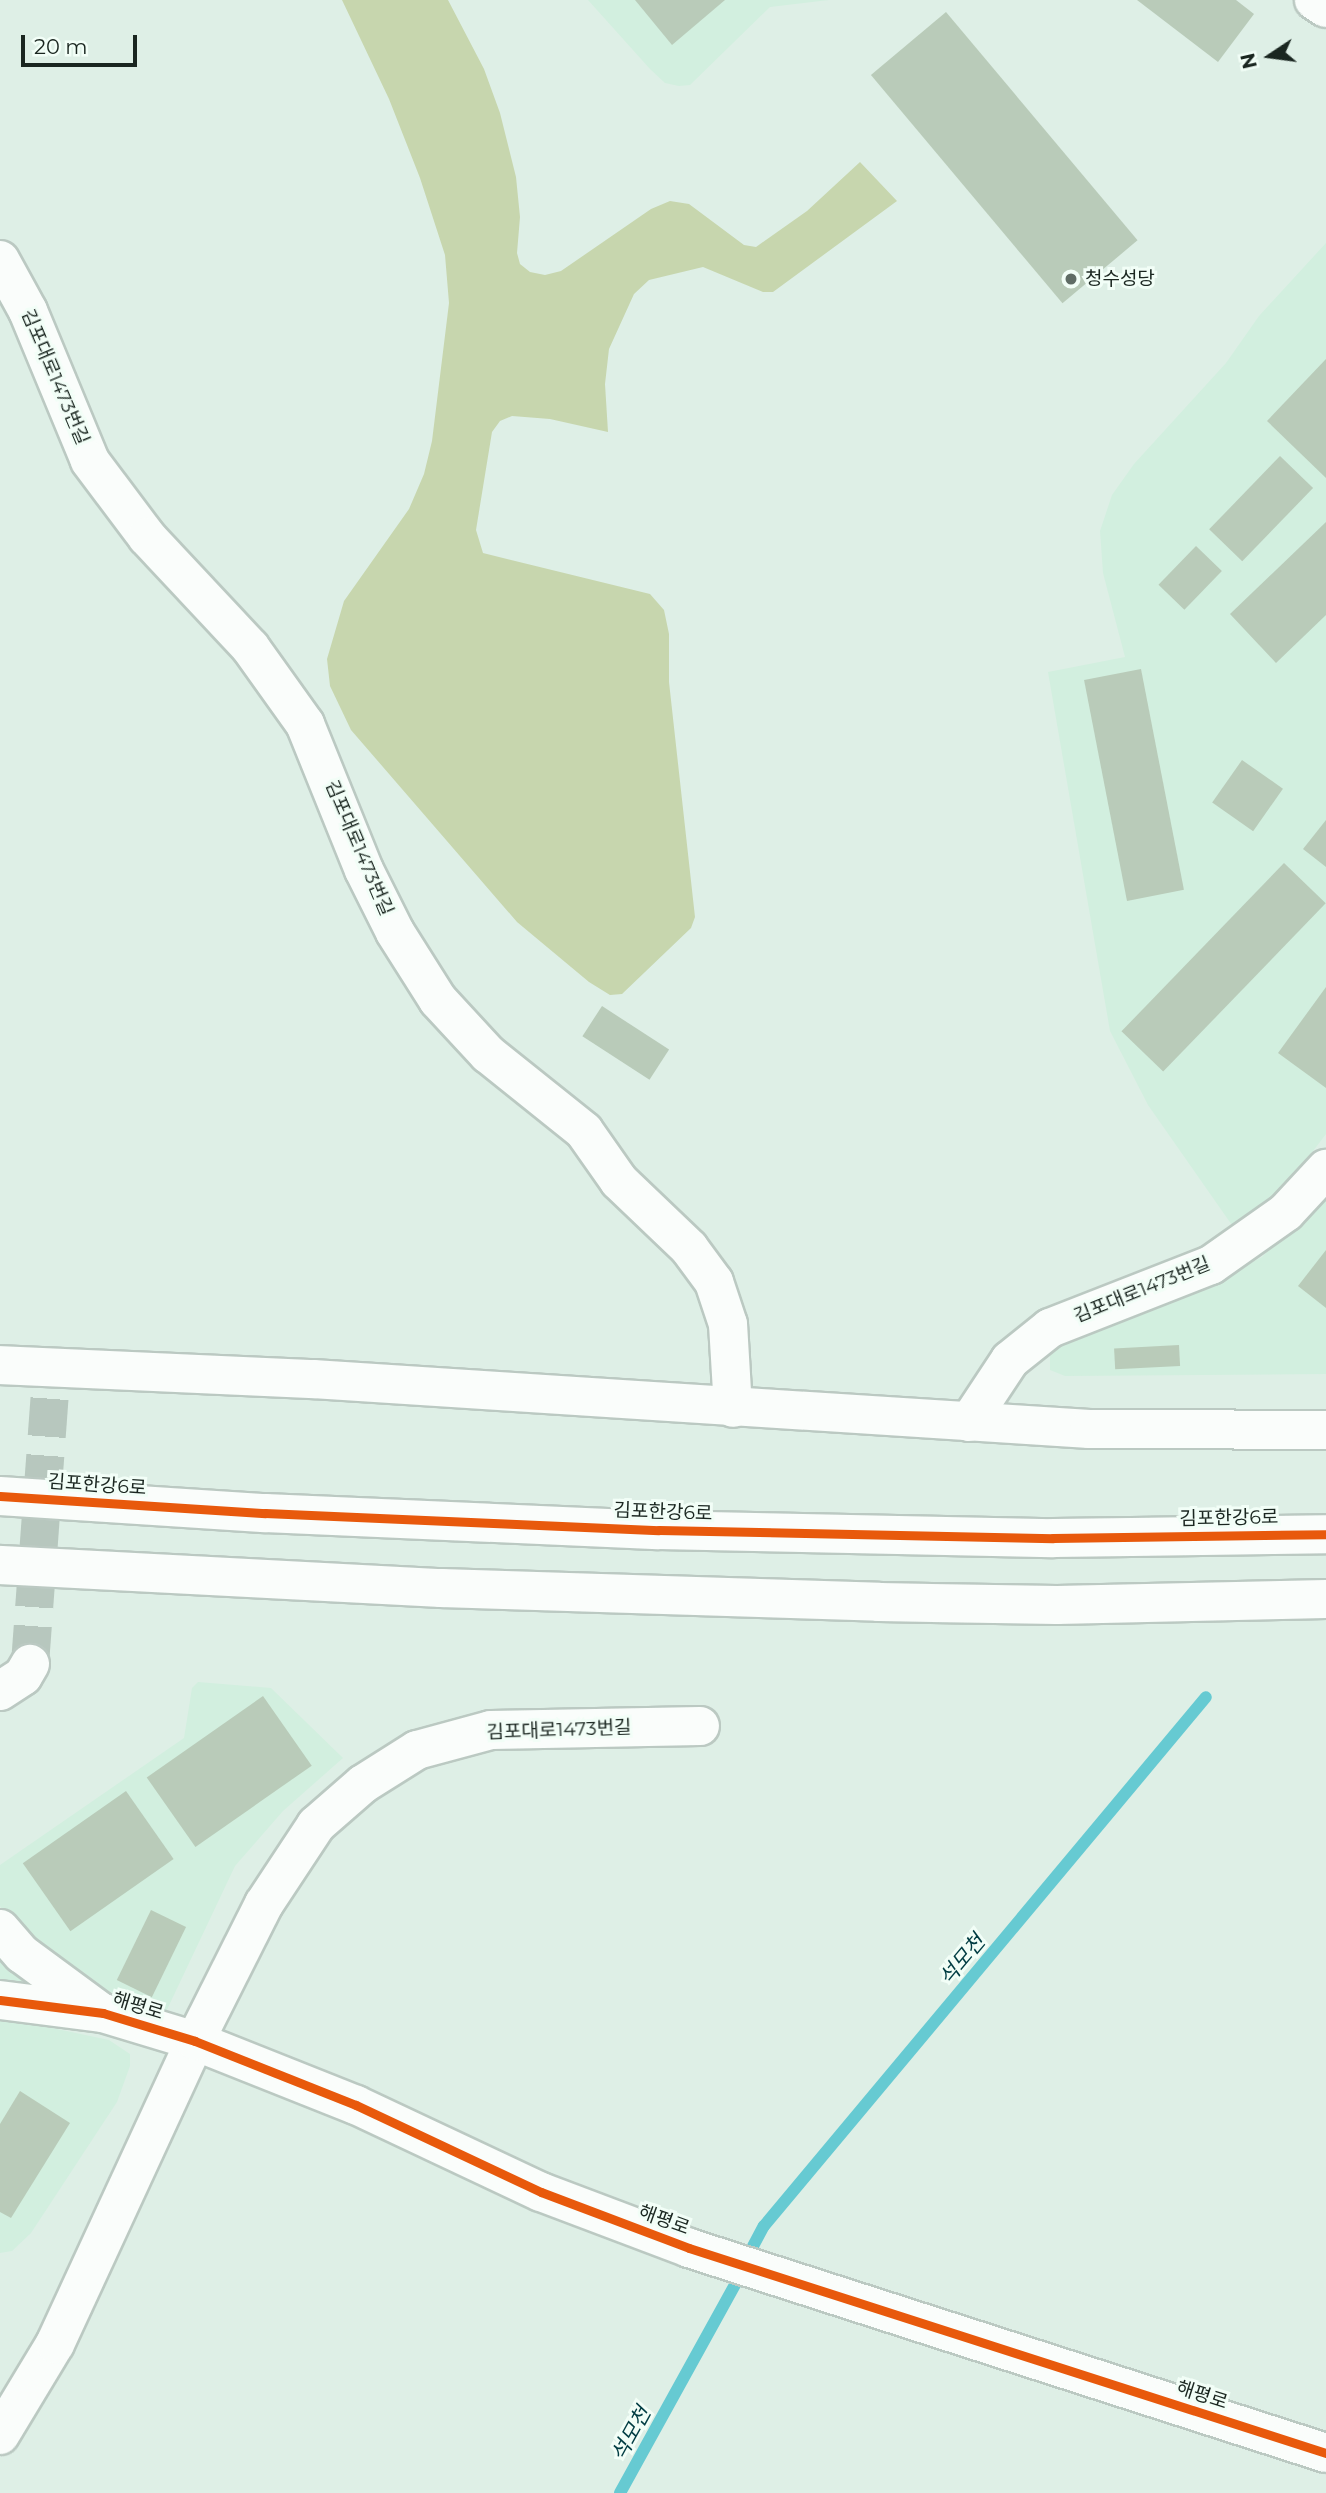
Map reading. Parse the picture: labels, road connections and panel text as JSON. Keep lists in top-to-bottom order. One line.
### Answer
{"streets":{"street":["김포대로1473번길","김포한강6로","해평로"]},"crossings":[["김포대로1473번길","해평로"]],"water":["석모천"],"places":["청수성당"],"scale_bar":"20 m","north":"left"}
